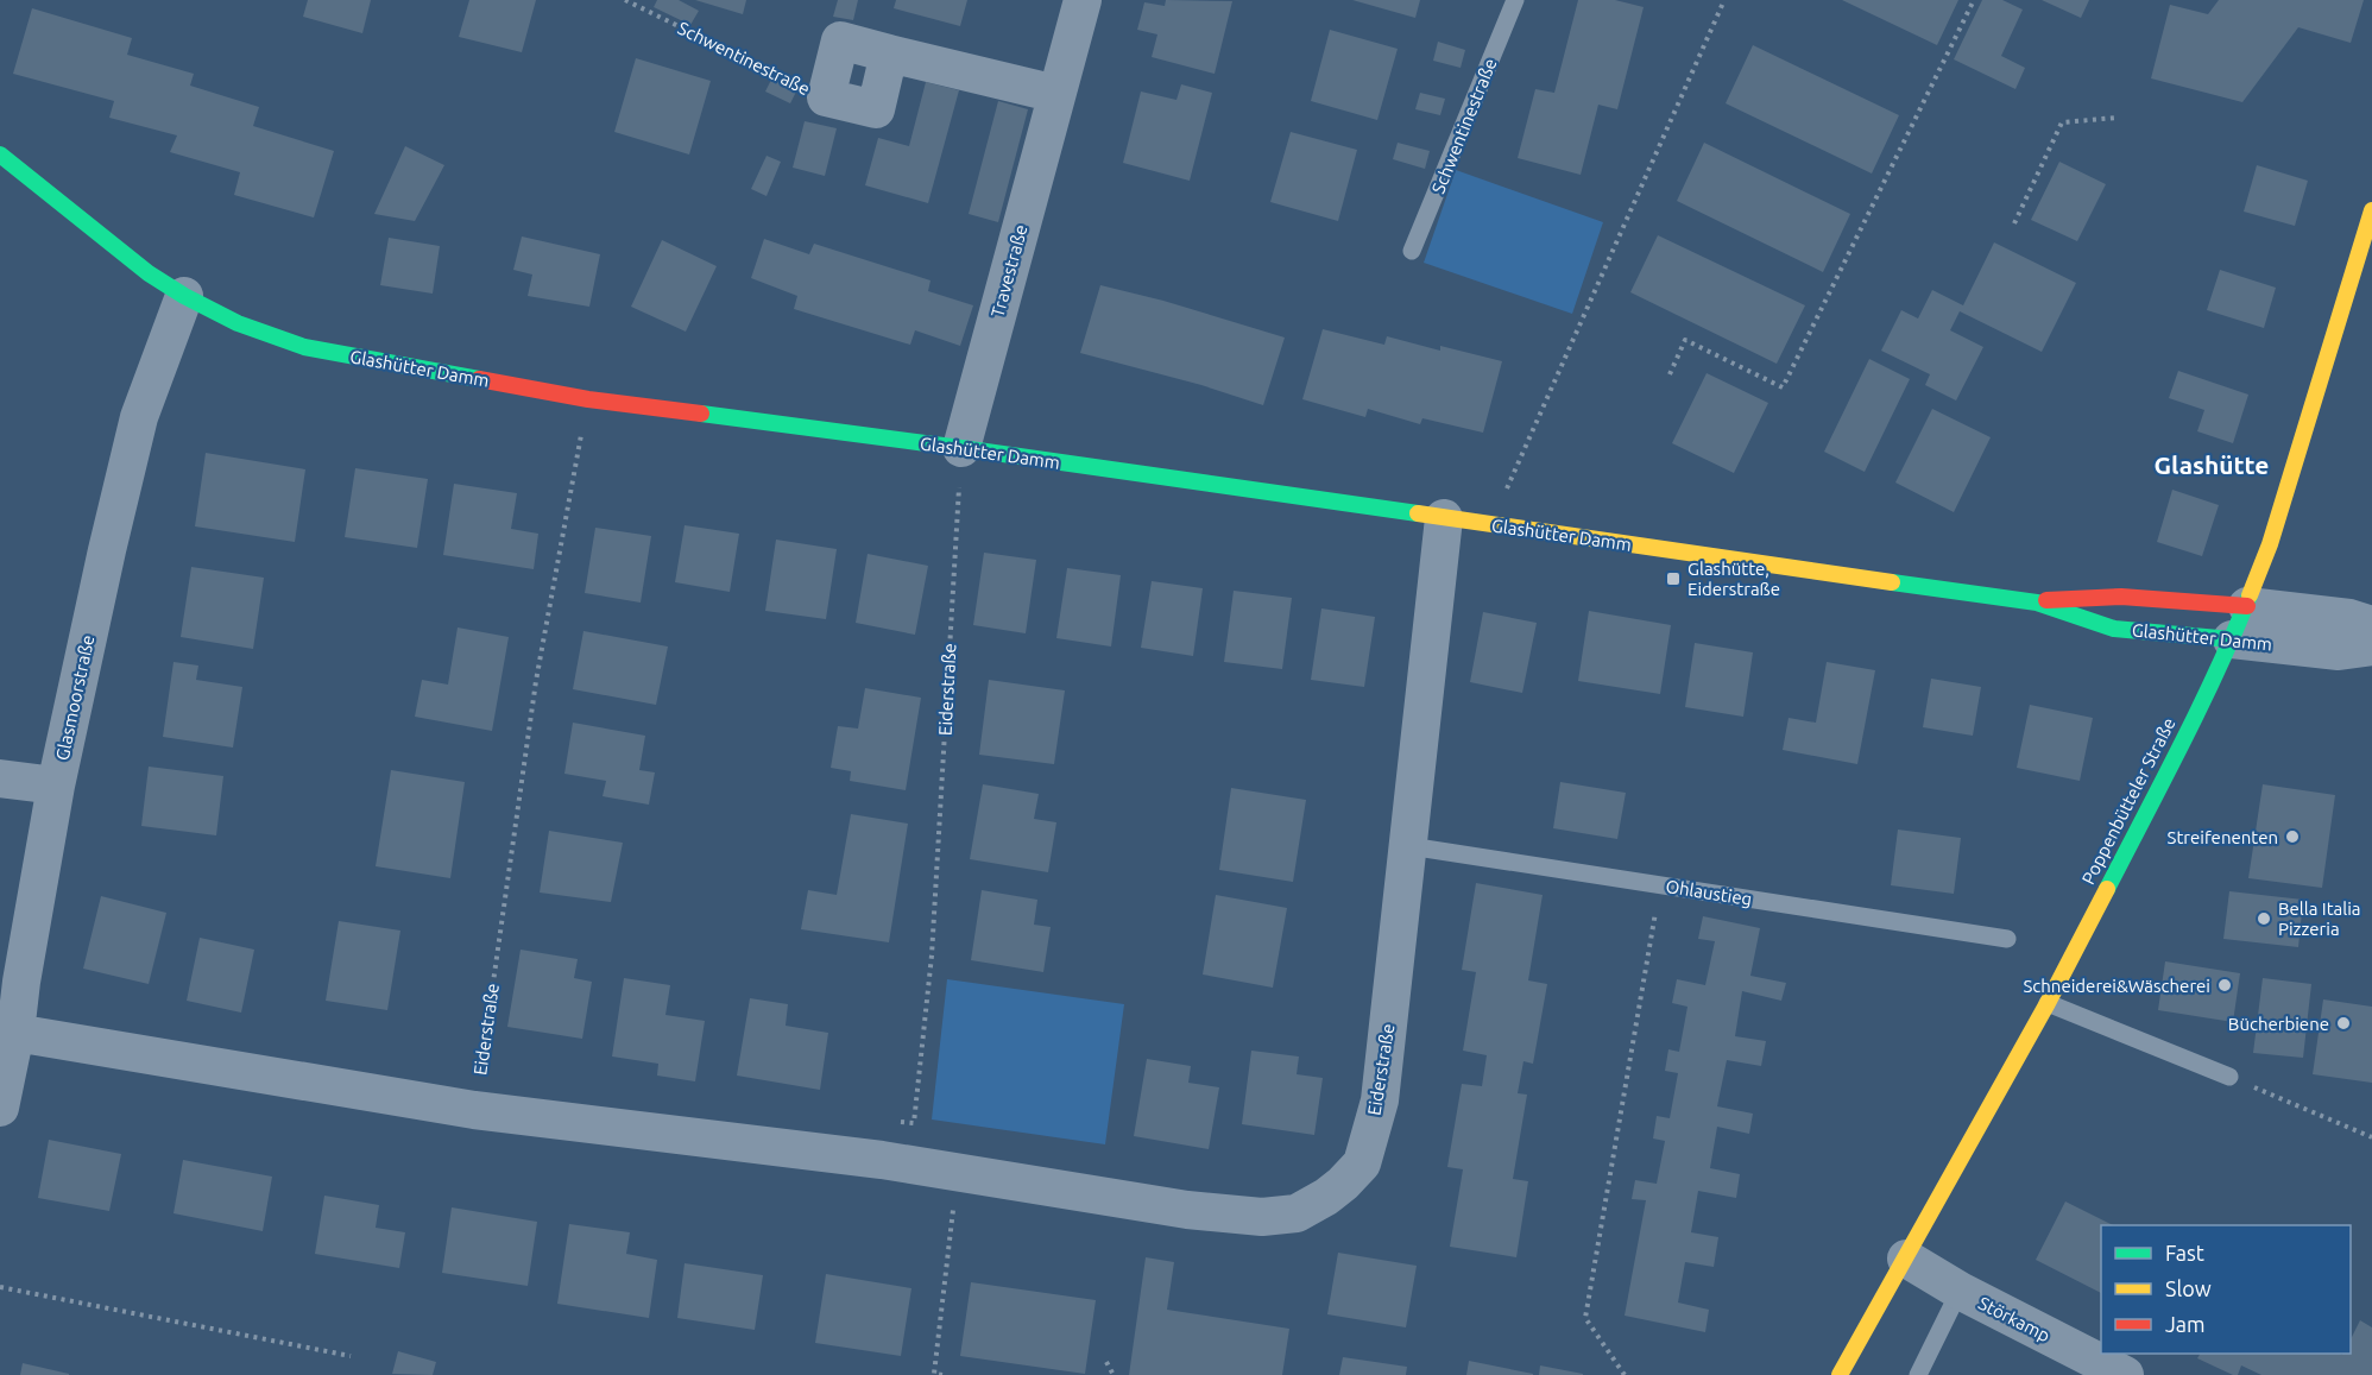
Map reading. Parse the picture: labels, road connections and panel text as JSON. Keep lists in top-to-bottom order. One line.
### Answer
{"streets":{"street":["Travestraße","Glashütter Damm","Eiderstraße","Glasmoorstraße","Poppenbütteler Straße","Störkamp"],"lane":["Schwentinestraße","Ohlaustieg"]},"crossings":[["Travestraße","Glashütter Damm"],["Travestraße","Eiderstraße"],["Glashütter Damm","Eiderstraße"],["Glashütter Damm","Glasmoorstraße"],["Glashütter Damm","Poppenbütteler Straße"],["Eiderstraße","Glasmoorstraße"],["Eiderstraße","Ohlaustieg"],["Poppenbütteler Straße","Störkamp"]],"districts":["Glashütte"],"places":{"transit":["Glashütte, Eiderstraße"],"other":["Streifenenten","Bella Italia Pizzeria","Schneiderei&Wäscherei","Bücherbiene"]},"legend":["Fast","Slow","Jam"]}
